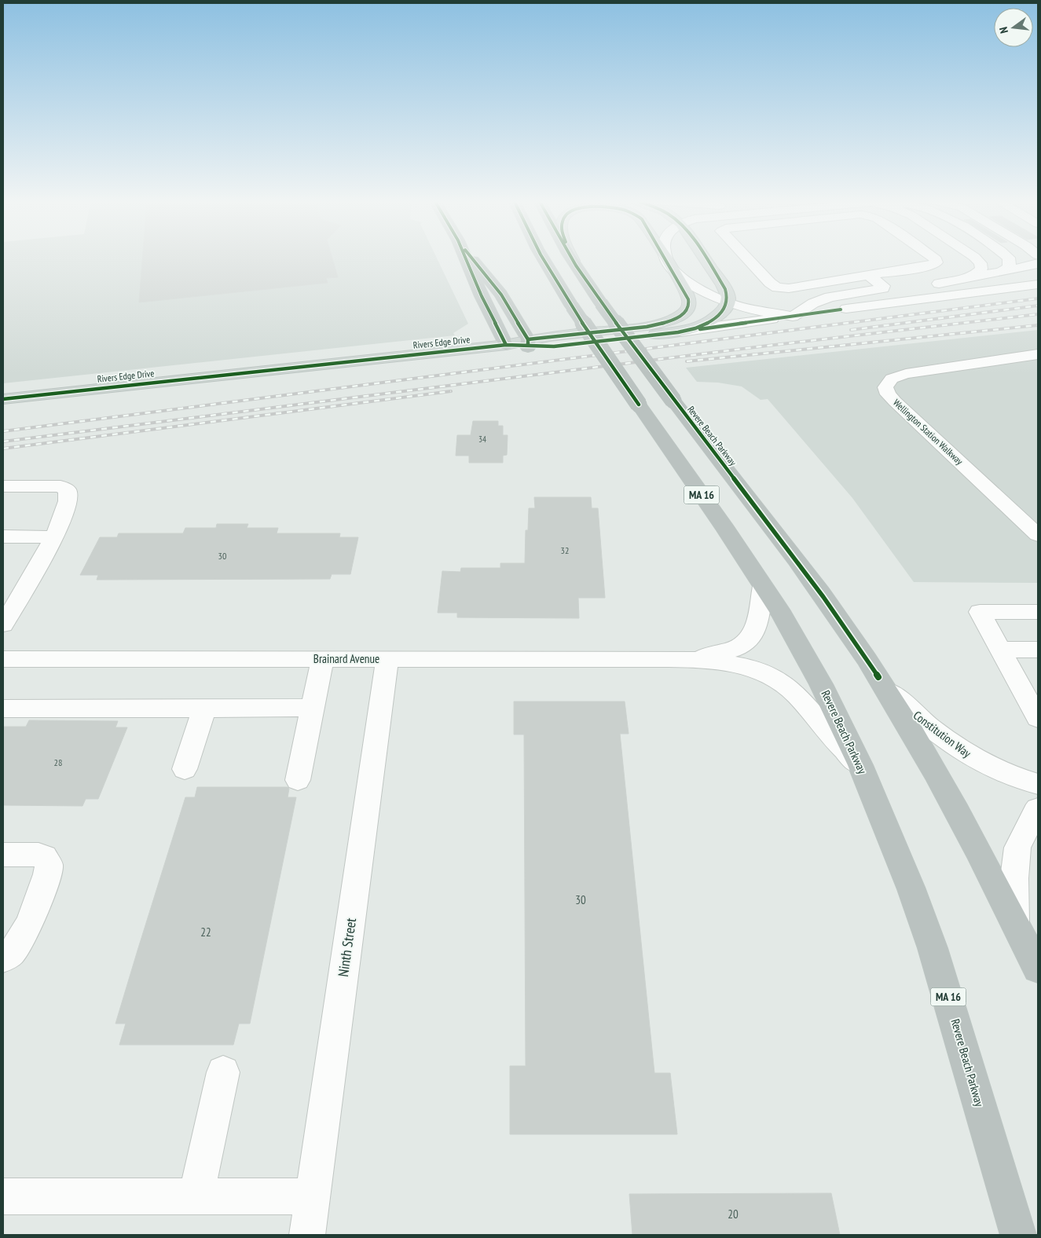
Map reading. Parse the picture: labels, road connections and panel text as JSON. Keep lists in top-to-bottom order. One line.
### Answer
{"streets":{"highway":["Revere Beach Parkway","MA 16"],"main road":["Rivers Edge Drive"],"street":["Wellington Station Walkway","Brainard Avenue","Constitution Way","Ninth Street"]},"crossings":[["Rivers Edge Drive","Revere Beach Parkway"],["Revere Beach Parkway","Brainard Avenue"],["Revere Beach Parkway","Constitution Way"],["Brainard Avenue","Ninth Street"]],"house_numbers":["34","32","30","28","30","22","20"],"north":"left"}
